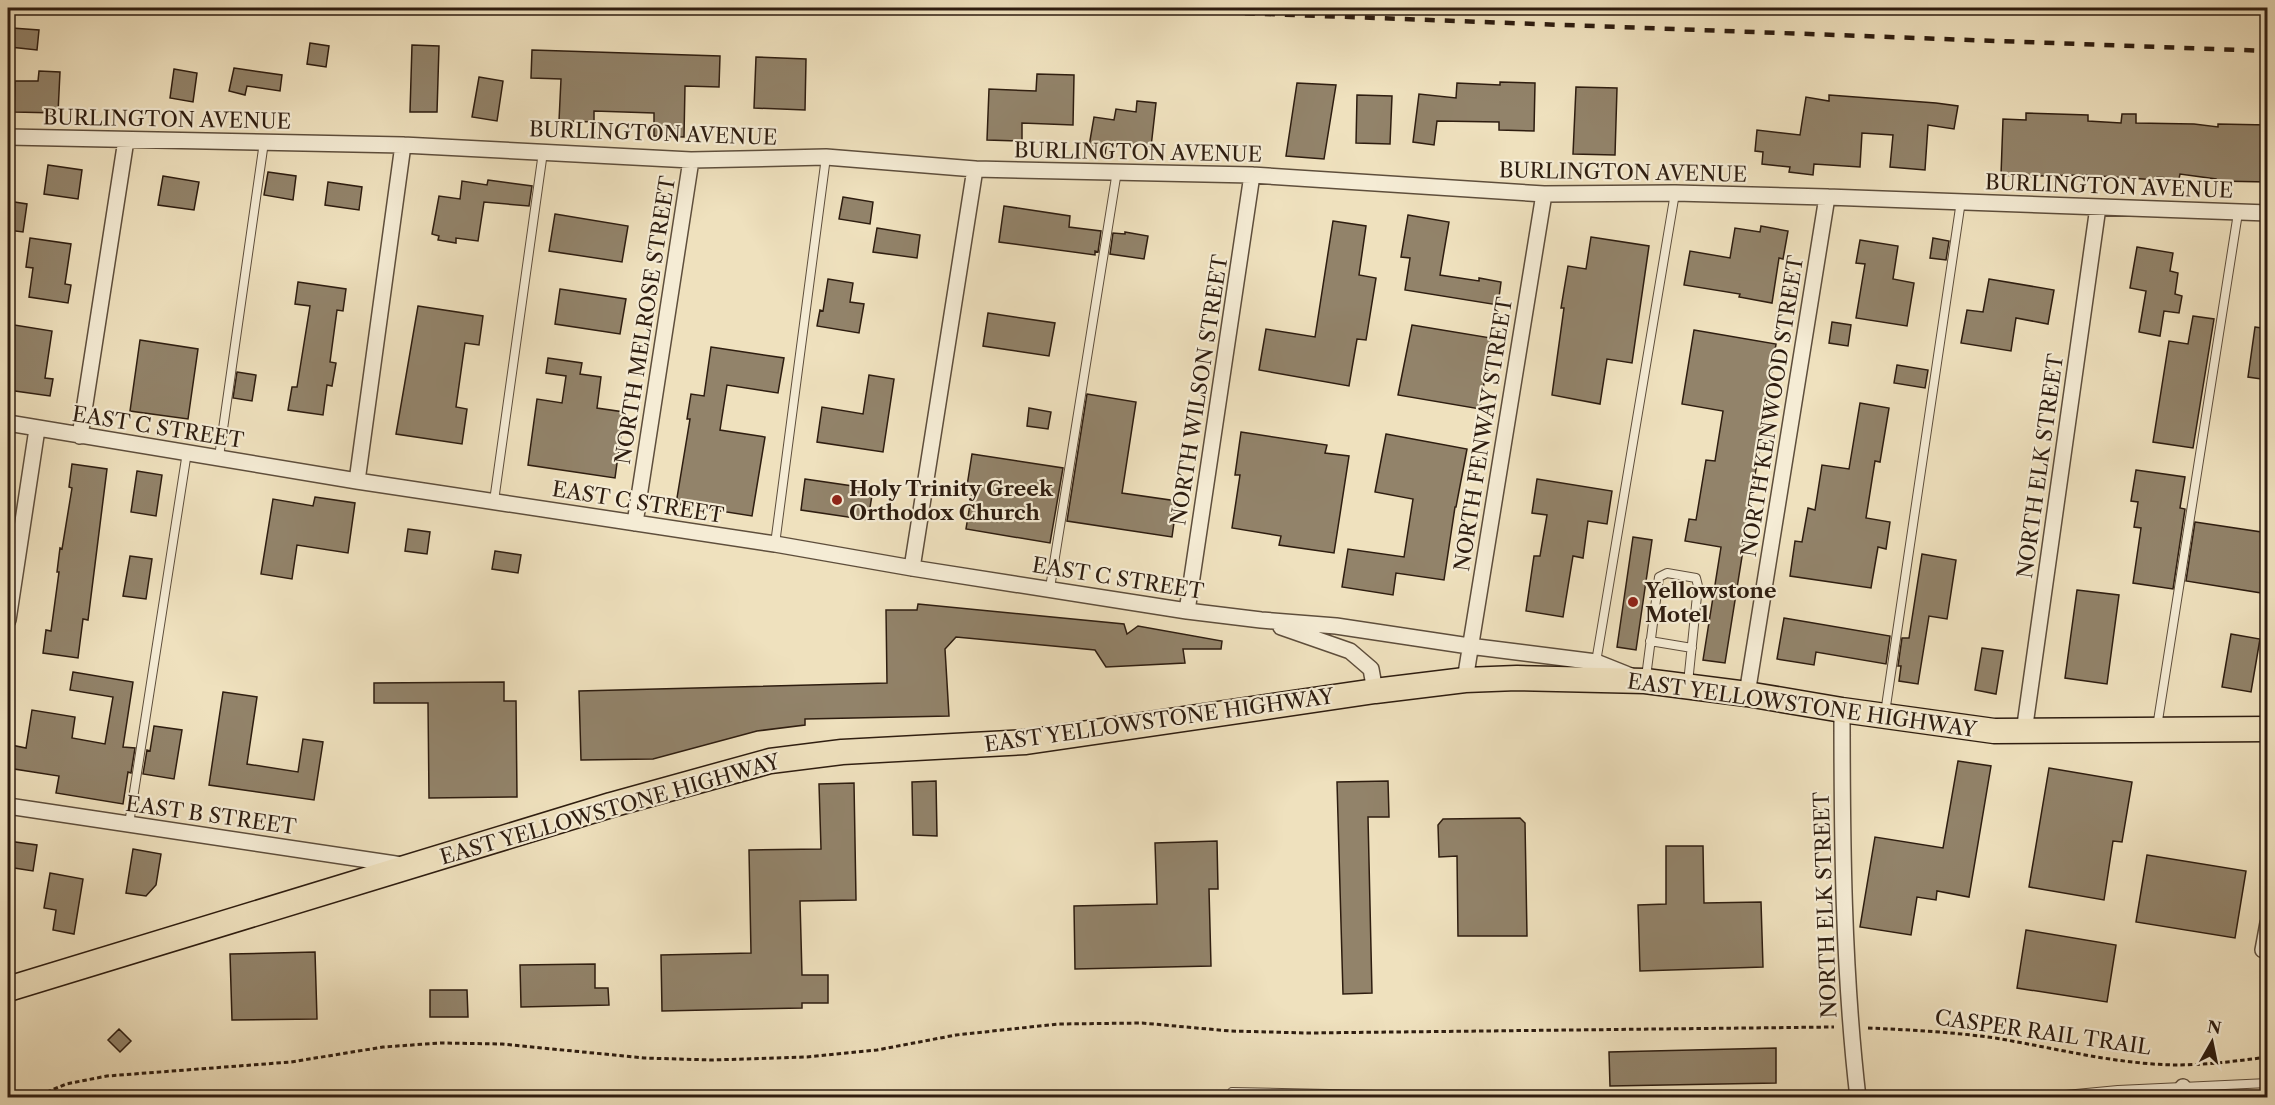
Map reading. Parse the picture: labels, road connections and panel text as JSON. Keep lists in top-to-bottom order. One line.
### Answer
{"streets":{"main road":["EAST YELLOWSTONE HIGHWAY"],"street":["BURLINGTON AVENUE","NORTH MELROSE STREET","NORTH WILSON STREET","NORTH KENWOOD STREET","EAST C STREET","NORTH FENWAY STREET","NORTH ELK STREET","EAST B STREET"],"path":["CASPER RAIL TRAIL"]},"crossings":[["BURLINGTON AVENUE","NORTH MELROSE STREET"],["BURLINGTON AVENUE","NORTH WILSON STREET"],["BURLINGTON AVENUE","NORTH KENWOOD STREET"],["BURLINGTON AVENUE","NORTH FENWAY STREET"],["BURLINGTON AVENUE","NORTH ELK STREET"],["NORTH MELROSE STREET","EAST C STREET"],["NORTH WILSON STREET","EAST C STREET"],["NORTH KENWOOD STREET","EAST YELLOWSTONE HIGHWAY"],["EAST C STREET","NORTH FENWAY STREET"],["EAST C STREET","EAST YELLOWSTONE HIGHWAY"],["NORTH FENWAY STREET","EAST YELLOWSTONE HIGHWAY"],["NORTH ELK STREET","EAST YELLOWSTONE HIGHWAY"],["NORTH ELK STREET","CASPER RAIL TRAIL"],["EAST YELLOWSTONE HIGHWAY","EAST B STREET"]],"places":["Holy Trinity Greek Orthodox Church","Yellowstone Motel"],"north":"top"}
